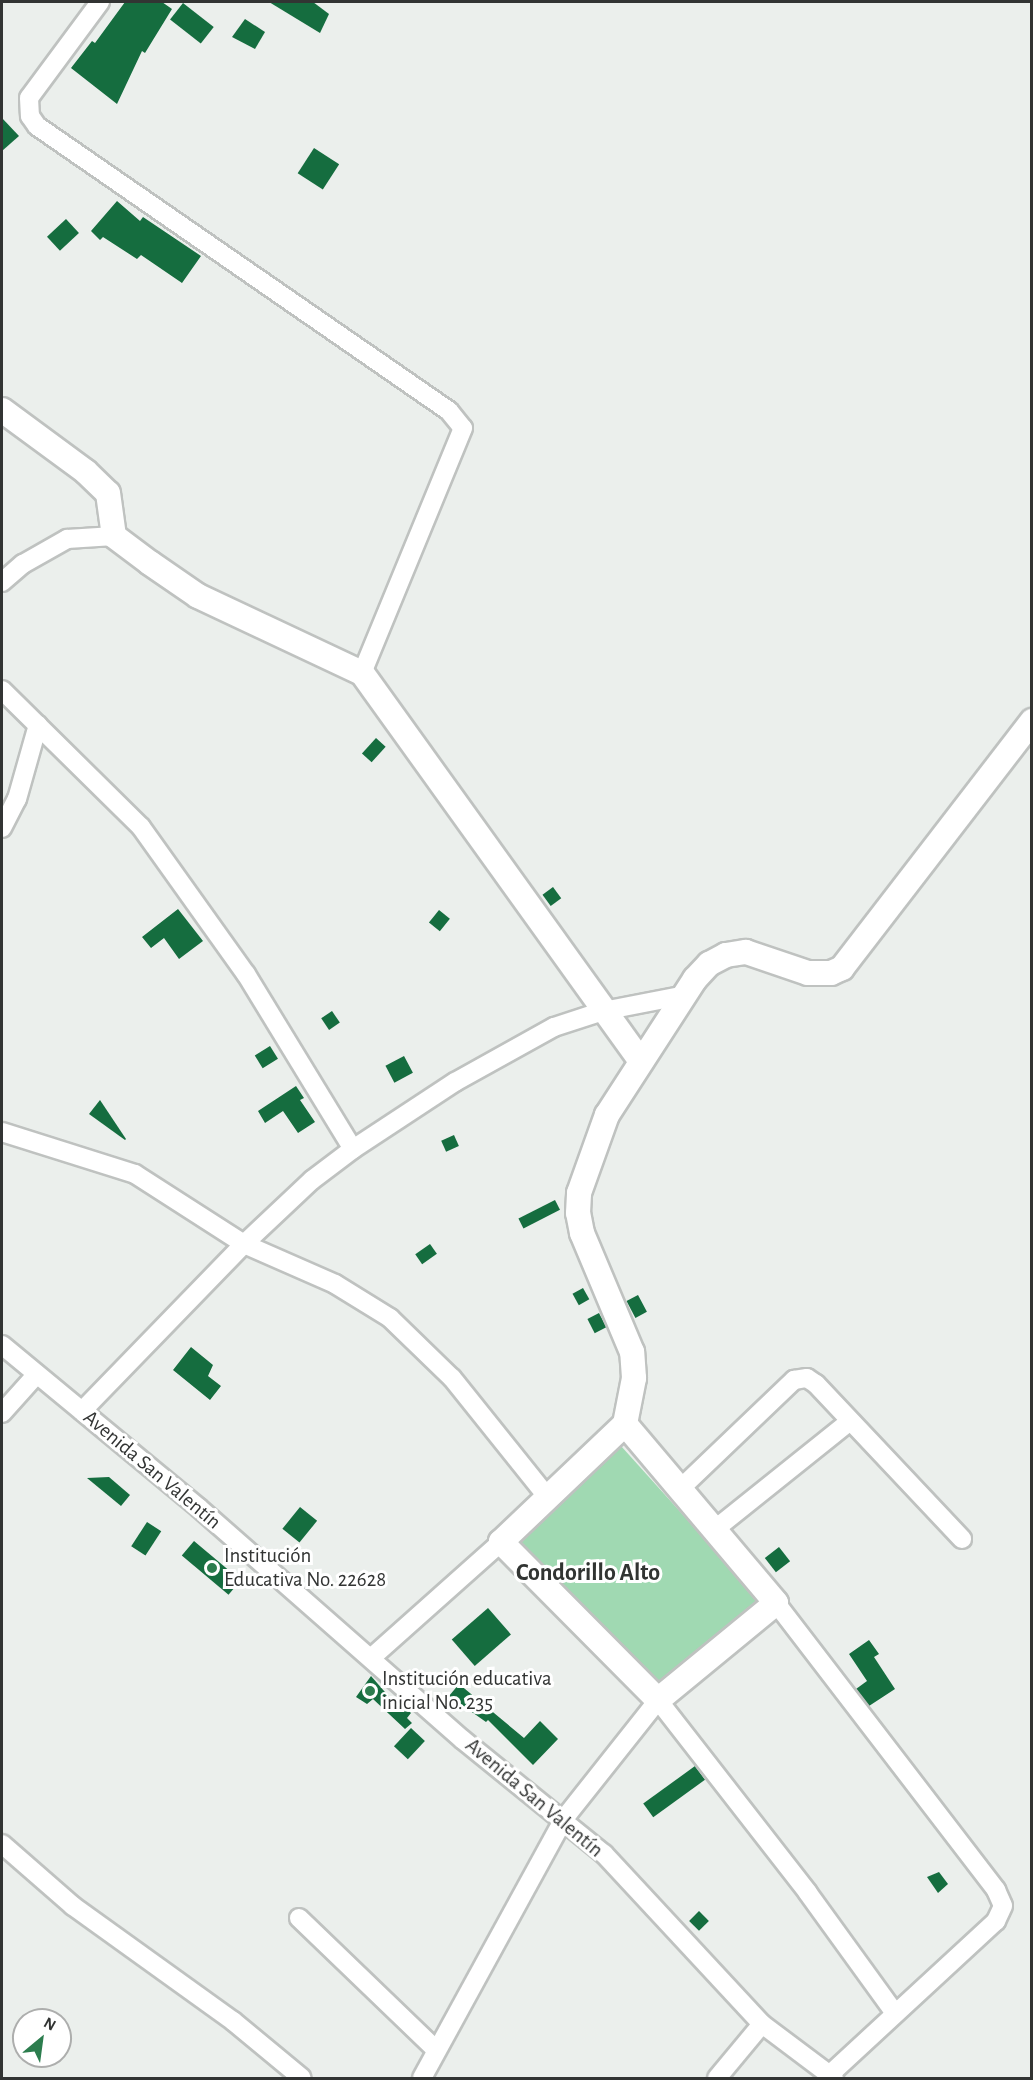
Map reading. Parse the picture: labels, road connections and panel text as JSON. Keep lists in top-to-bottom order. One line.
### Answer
{"streets":{"street":["Avenida San Valentín"]},"districts":["Condorillo Alto"],"places":["Institución Educativa No. 22628","Institución educativa inicial No. 235"],"north":"top right"}
